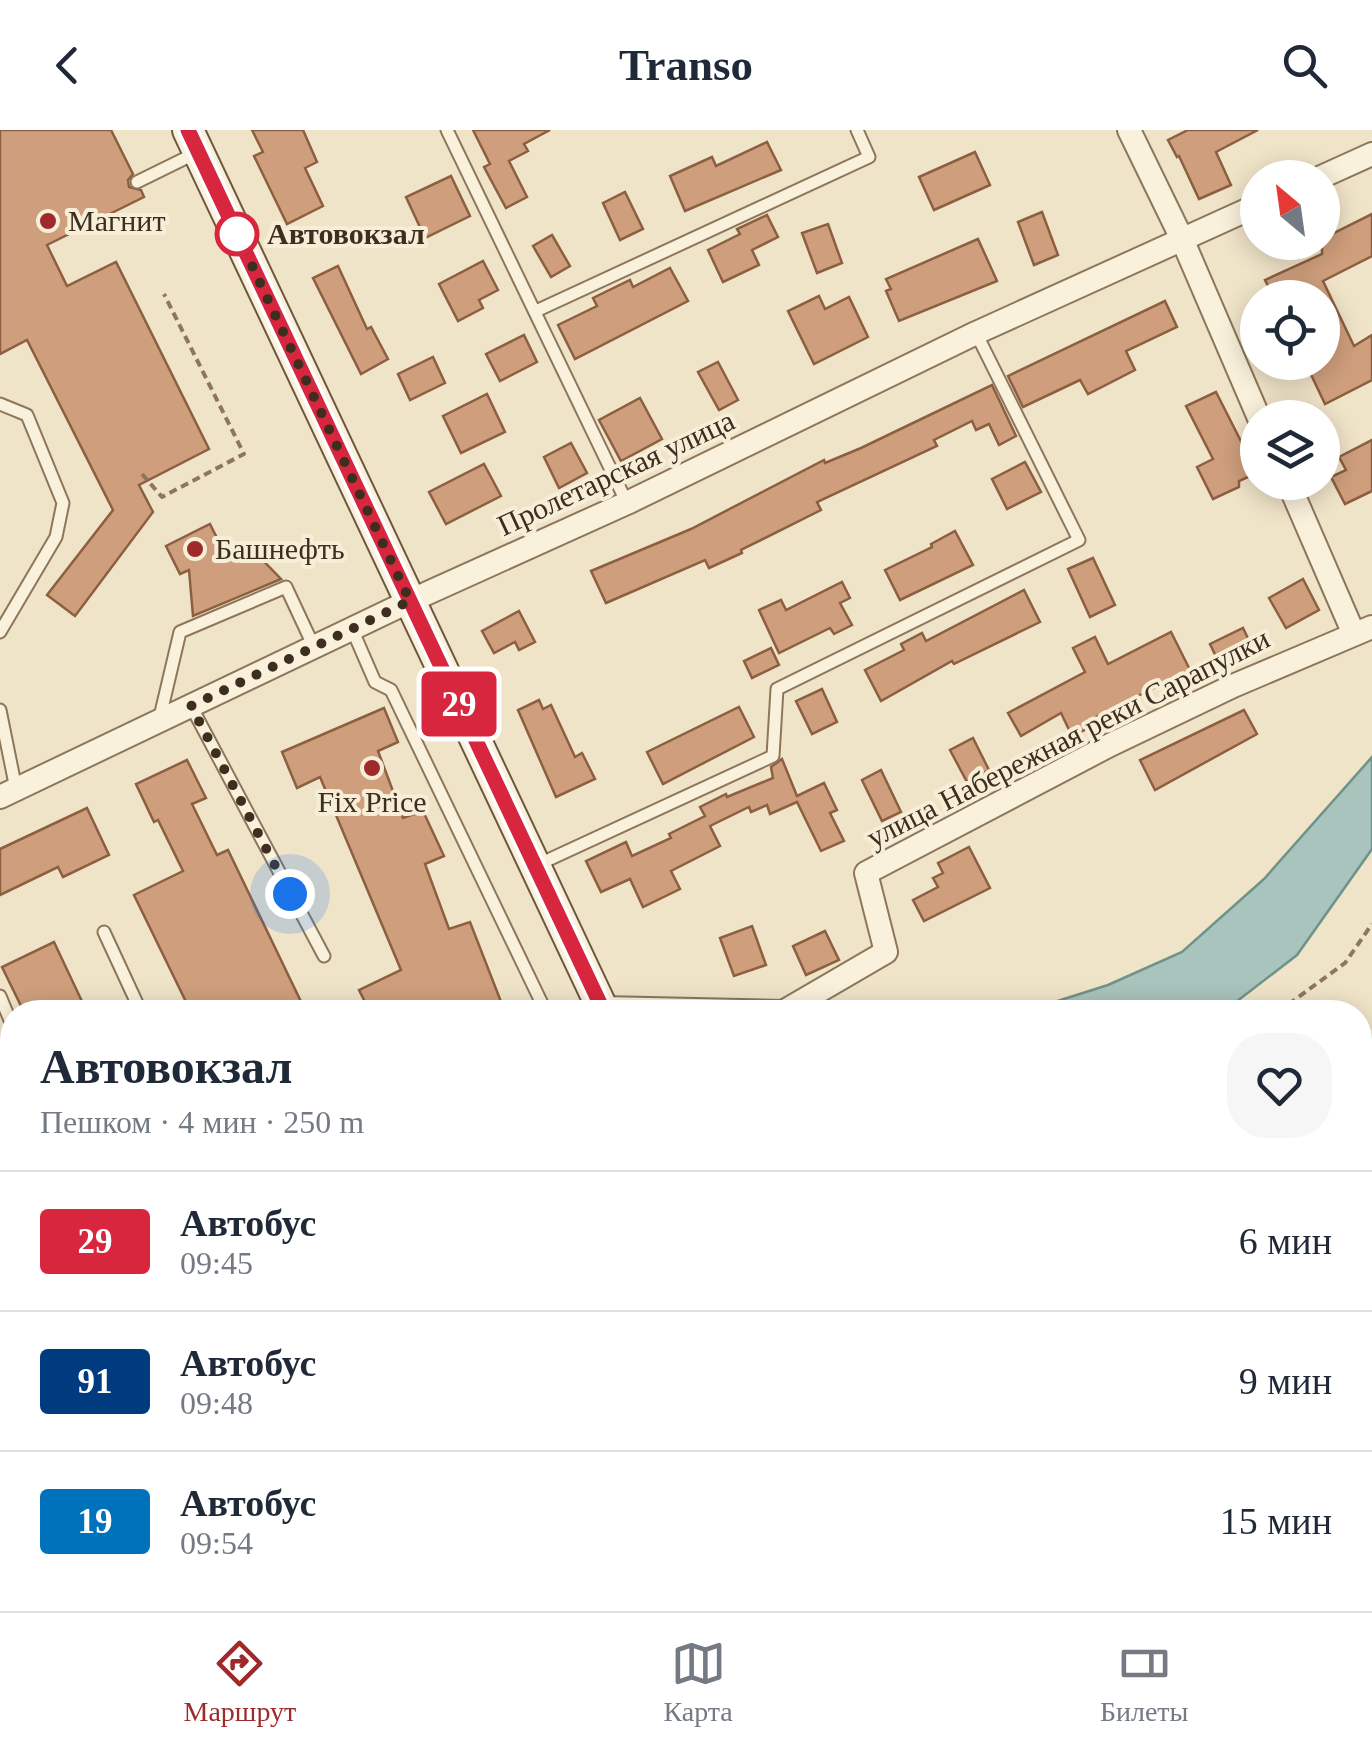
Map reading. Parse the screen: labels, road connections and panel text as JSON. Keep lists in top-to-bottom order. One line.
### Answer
{"streets":{"street":["Пролетарская улица","улица Набережная реки Сарапулки"]},"places":["Магнит","Автовокзал","Башнефть","Fix Price"],"lines":["bus line 29"],"north":"top left","page":{"header":"Transo","on_map":"29","heading":["Автовокзал","Пешком · 4 мин · 250 m"],"list":[{"mark":"29","name":"Автобус","note":"09:45","value":"6 мин"},{"mark":"91","name":"Автобус","note":"09:48","value":"9 мин"},{"mark":"19","name":"Автобус","note":"09:54","value":"15 мин"}],"tabs":["Маршрут","Карта","Билеты"]}}
